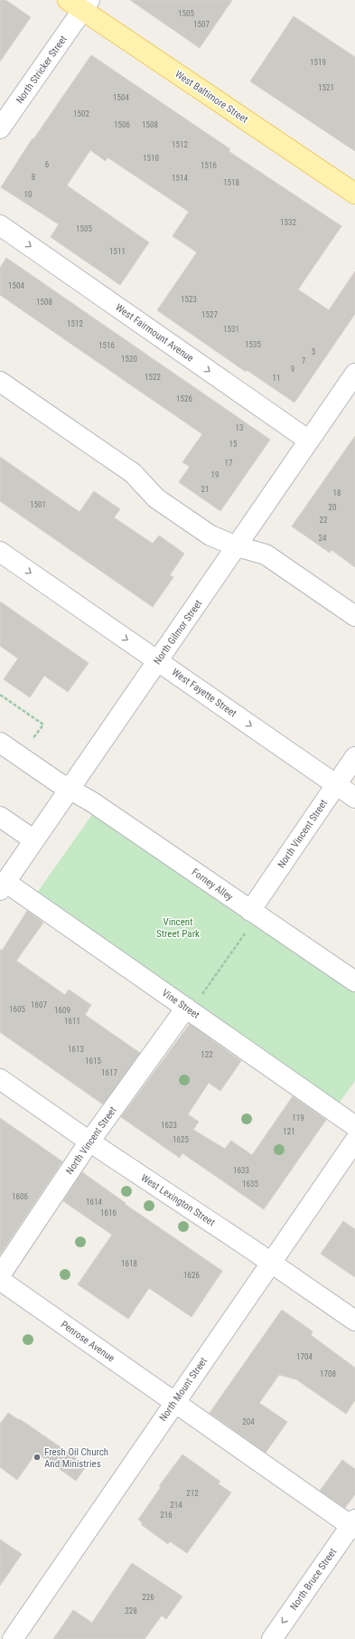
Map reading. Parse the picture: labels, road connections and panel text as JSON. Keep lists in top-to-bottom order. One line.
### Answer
{"streets":{"main road":["West Baltimore Street"],"street":["North Stricker Street","West Fairmount Avenue","North Gilmor Street","West Fayette Street","North Vincent Street","Forney Alley","Vine Street","West Lexington Street","Penrose Avenue","North Mount Street","North Bruce Street"]},"crossings":[["North Stricker Street","West Baltimore Street"],["West Fairmount Avenue","North Gilmor Street"],["North Gilmor Street","West Fayette Street"],["North Gilmor Street","Forney Alley"],["North Gilmor Street","Vine Street"],["West Fayette Street","North Vincent Street"],["North Vincent Street","Forney Alley"],["North Vincent Street","Vine Street"],["North Vincent Street","West Lexington Street"],["West Lexington Street","North Mount Street"],["Penrose Avenue","North Mount Street"],["Penrose Avenue","North Bruce Street"]],"one_way":["North Bruce Street"],"parks":["Vincent Street Park"],"places":["Fresh Oil Church And Ministries"],"house_numbers":["1505","1507","1519","1521","1504","1502","1506","1508","1512","1510","6","1516","8","1514","1518","10","1532","1505","1511","1504","1523","1508","1527","1512","1531","1535","1516","5","1520","7","9","1522","11","1526","13","15","17","19","21","18","1501","20","22","24","1607","1605","1609","1611","1613","122","1615","1617","119","1623","121","1625","1633","1635","1606","1614","1616","1618","1626","1704","1708","204","212","214","216","226","228"]}
